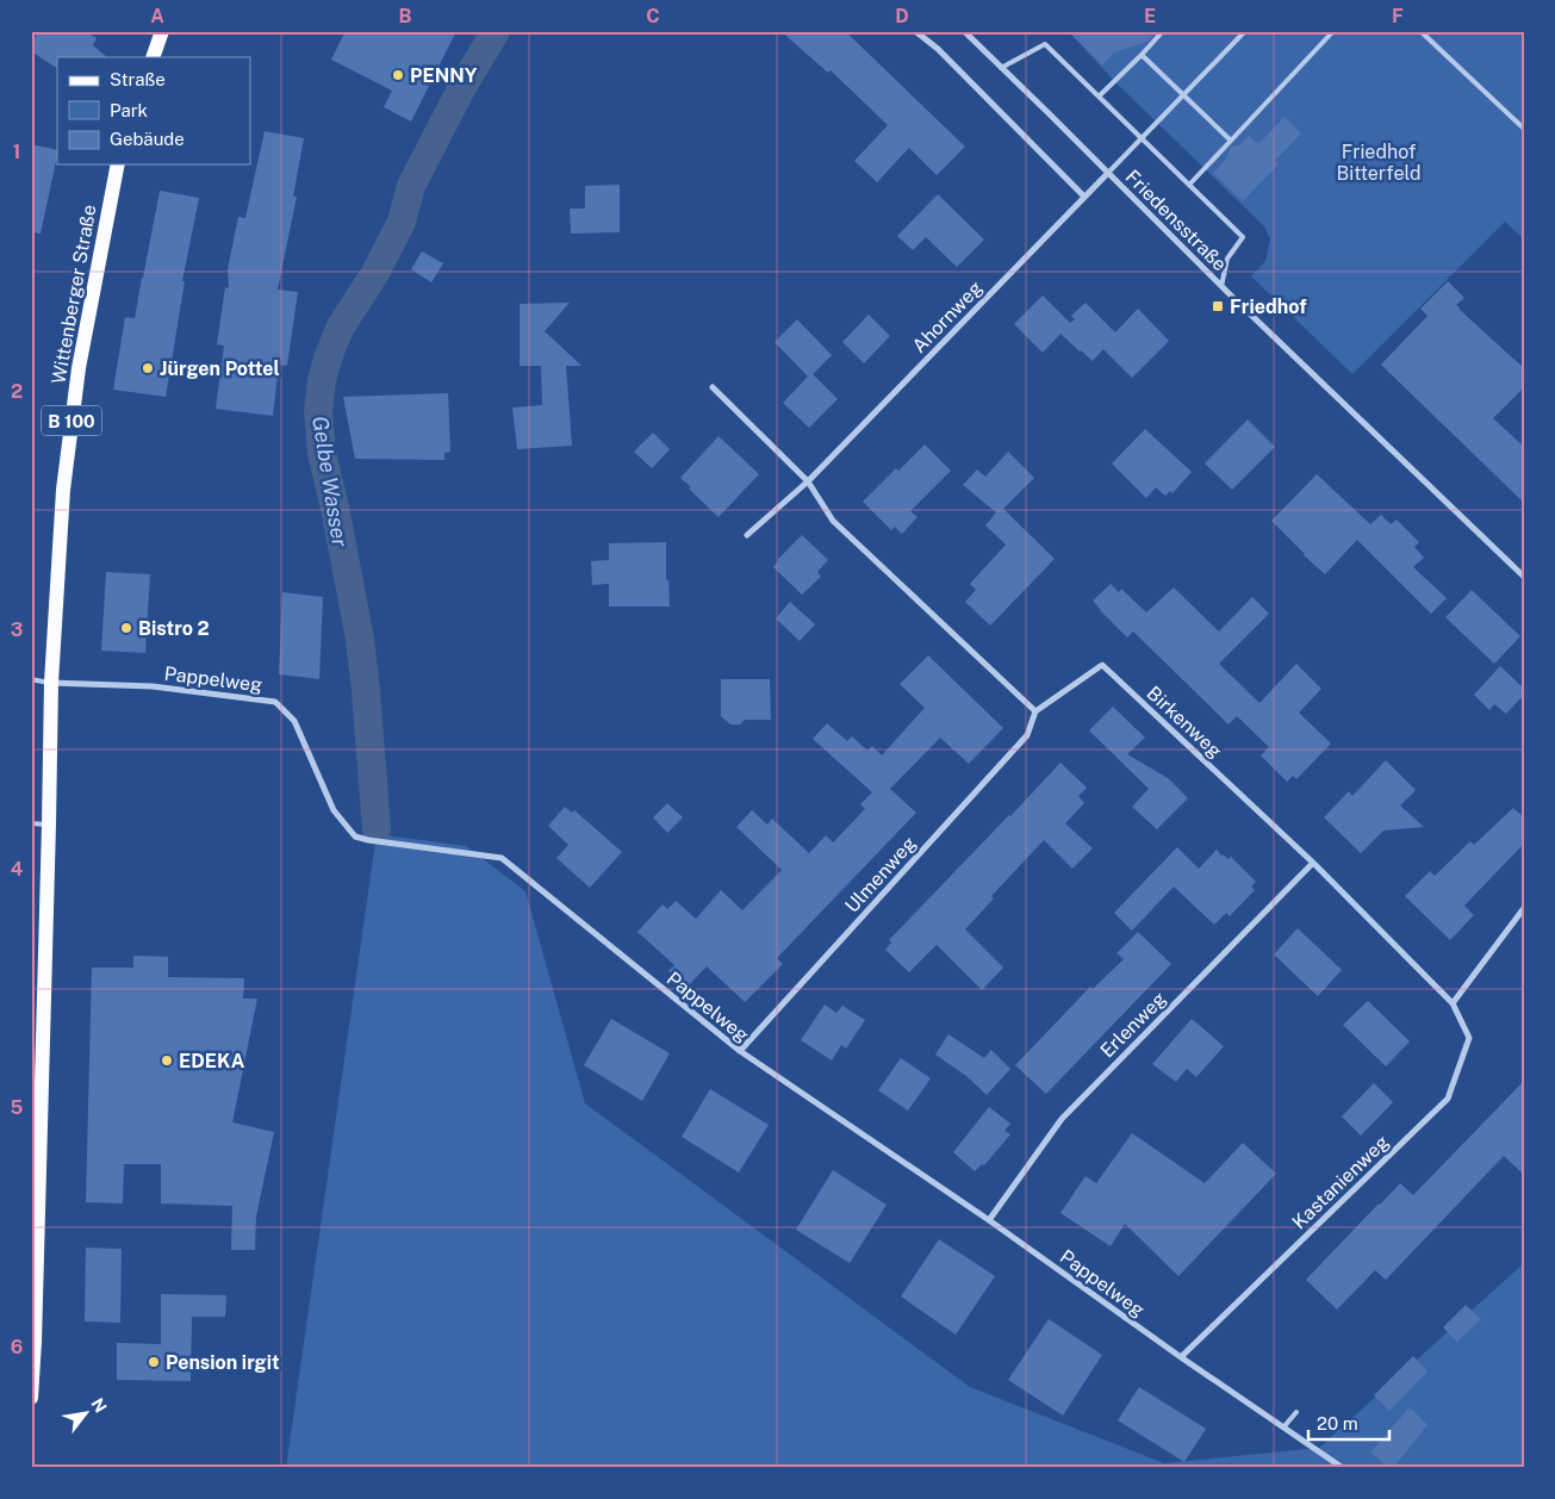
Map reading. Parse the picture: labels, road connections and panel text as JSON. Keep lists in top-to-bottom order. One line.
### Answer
{"streets":{"main road":["Wittenberger Straße","B 100"],"street":["Friedensstraße","Ahornweg","Pappelweg","Birkenweg","Ulmenweg","Erlenweg","Kastanienweg"]},"crossings":[["Friedensstraße","Ahornweg"],["Wittenberger Straße","Pappelweg"],["Pappelweg","Ulmenweg"],["Pappelweg","Erlenweg"],["Pappelweg","Kastanienweg"],["Birkenweg","Ulmenweg"],["Birkenweg","Erlenweg"],["Birkenweg","Kastanienweg"]],"water":["Gelbe Wasser"],"parks":["Friedhof Bitterfeld"],"places":{"other":["PENNY","Jürgen Pottel","Bistro 2","EDEKA","Pension irgit"],"transit":["Friedhof"]},"legend":["Straße","Park","Gebäude"],"scale_bar":"20 m","north":"top right","grid":{"columns":["A","B","C","D","E","F"],"rows":["1","2","3","4","5","6"]}}
